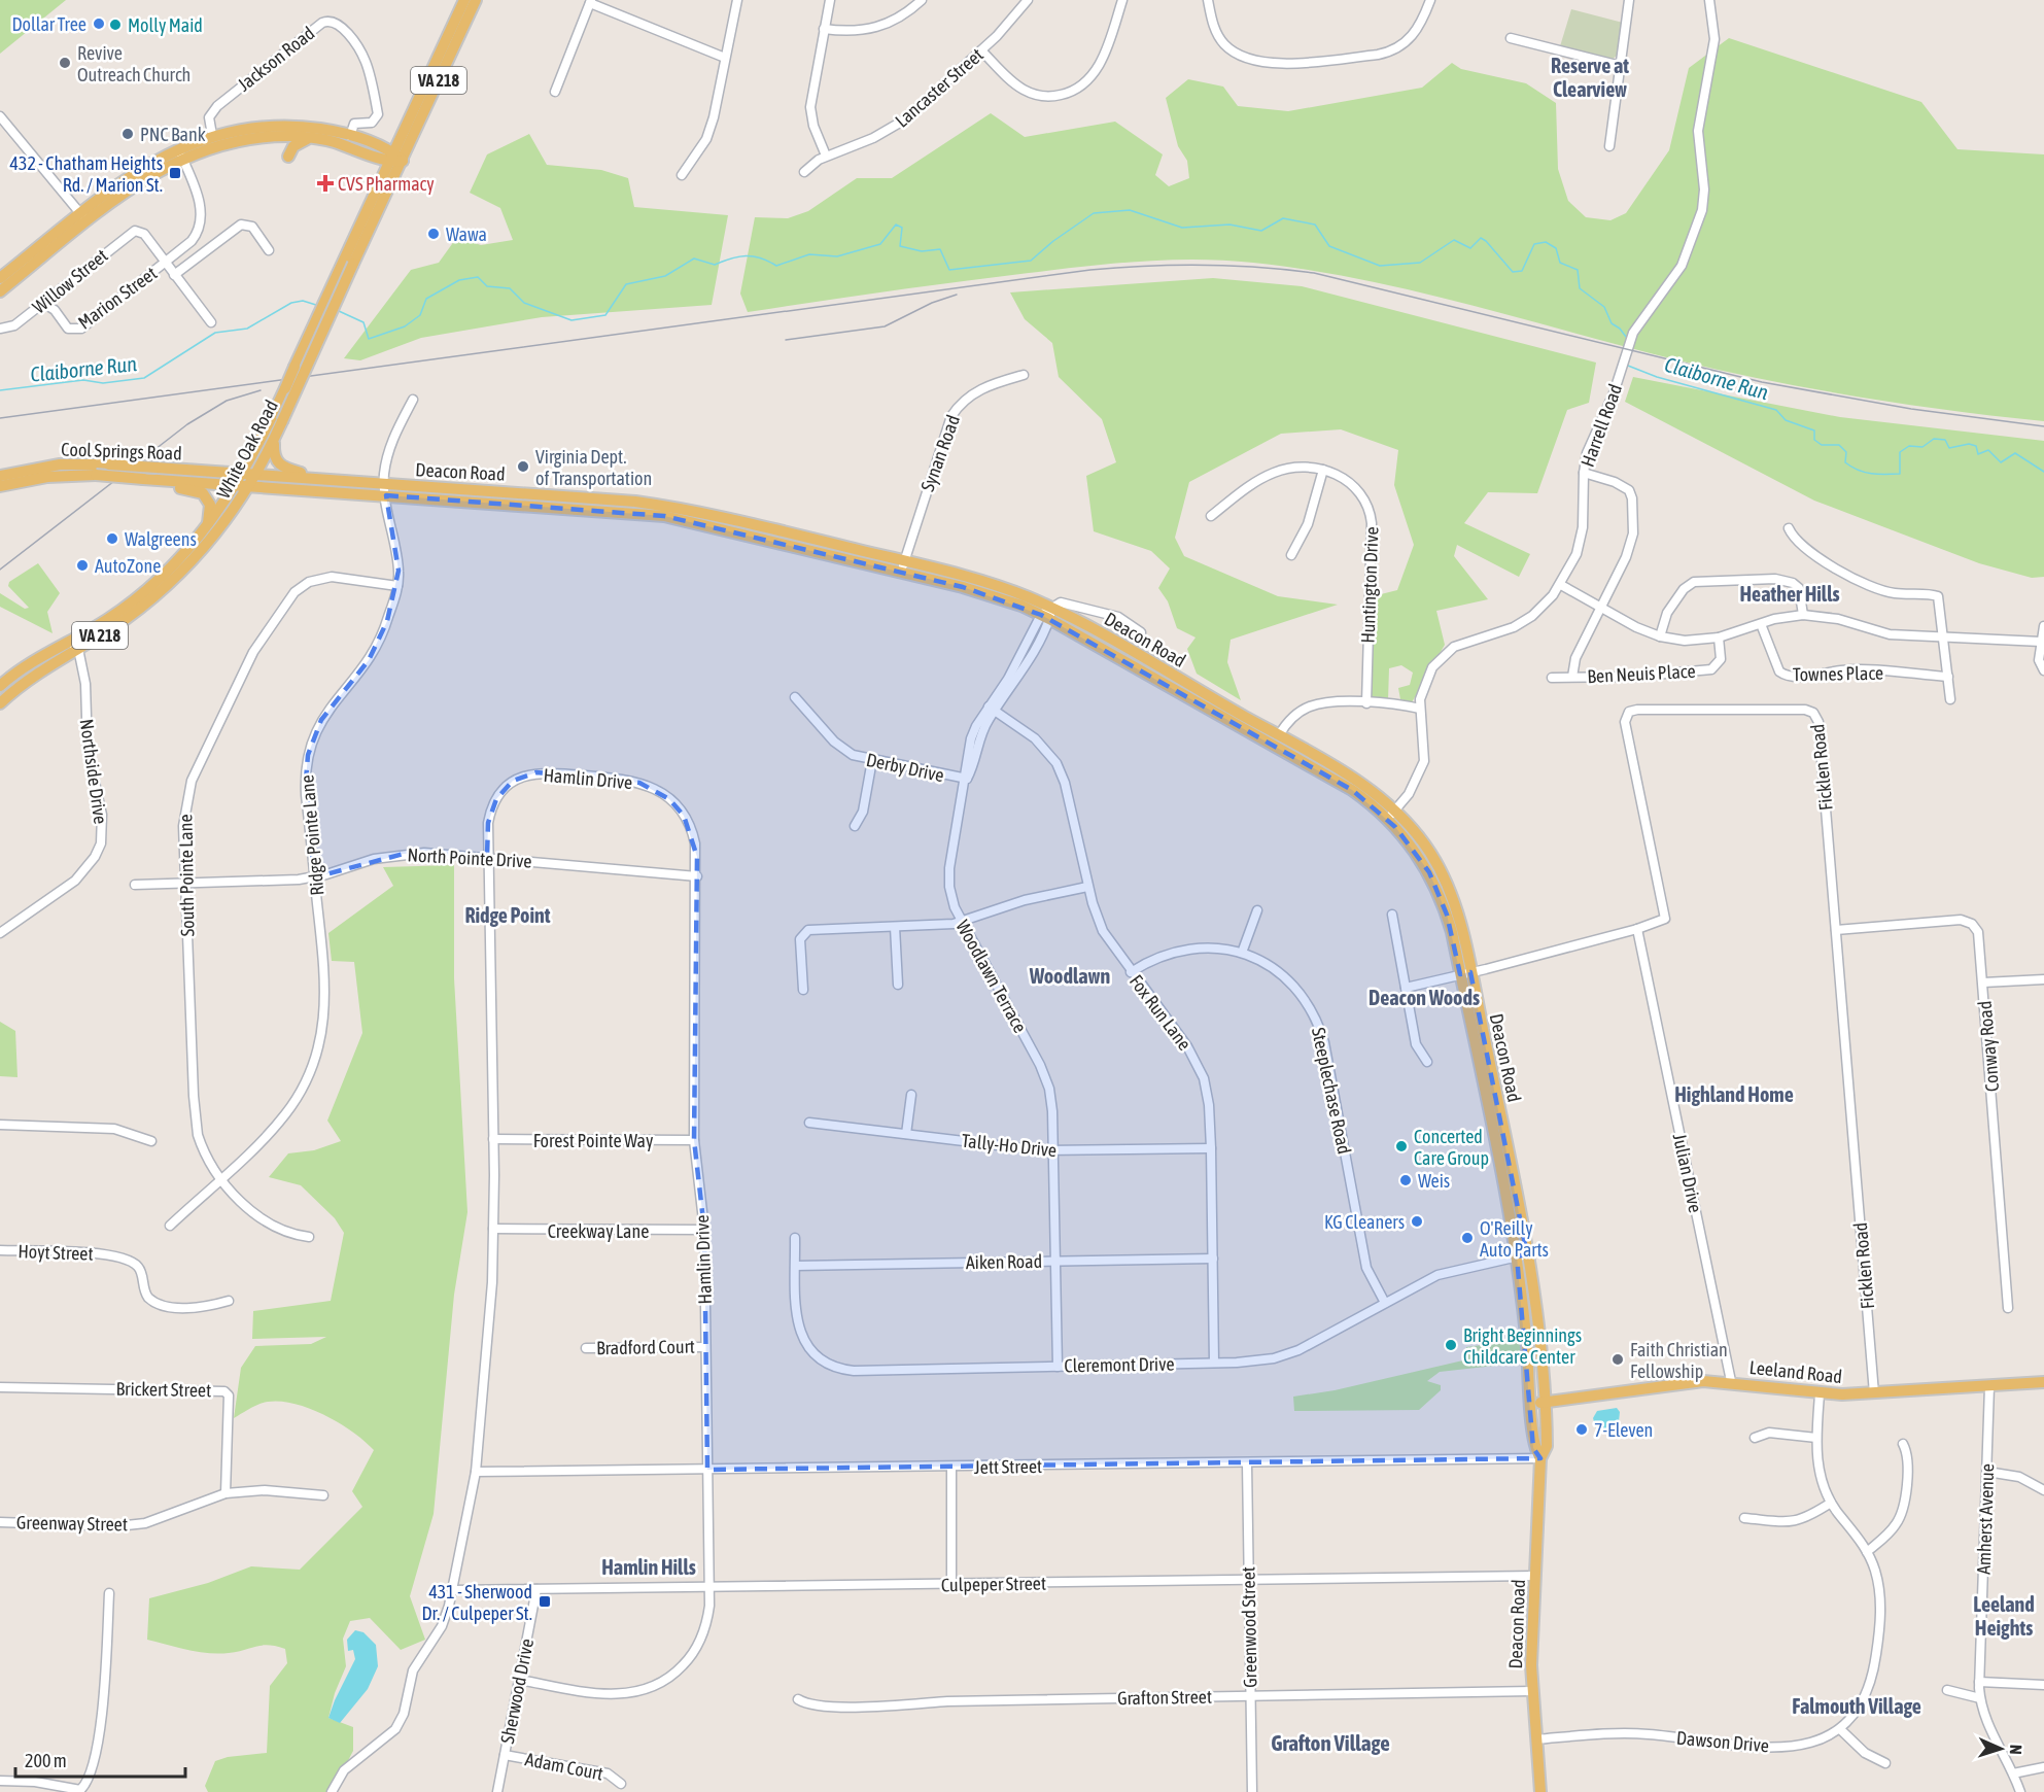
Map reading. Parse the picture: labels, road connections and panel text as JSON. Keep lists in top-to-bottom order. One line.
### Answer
{"streets":{"main road":["VA 218","White Oak Road","Cool Springs Road","Deacon Road","Leeland Road"],"street":["Jackson Road","Lancaster Street","Willow Street","Marion Street","Harrell Road","Synan Road","Huntington Drive","Ben Neuis Place","Townes Place","Derby Drive","Ficklen Road","Northside Drive","Hamlin Drive","Ridge Pointe Lane","North Pointe Drive","South Pointe Lane","Woodlawn Terrace","Fox Run Lane","Conway Road","Steeplechase Road","Forest Pointe Way","Tally-Ho Drive","Julian Drive","Creekway Lane","Hoyt Street","Aiken Road","Bradford Court","Cleremont Drive","Brickert Street","Jett Street","Amherst Avenue","Greenway Street","Culpeper Street","Greenwood Street","Sherwood Drive","Grafton Street","Dawson Drive","Adam Court"]},"crossings":[["VA 218","White Oak Road"],["Willow Street","Marion Street"],["Harrell Road","Deacon Road"],["Harrell Road","Ben Neuis Place"],["White Oak Road","Cool Springs Road"],["White Oak Road","Deacon Road"],["White Oak Road","Northside Drive"],["Cool Springs Road","Deacon Road"],["Synan Road","Deacon Road"],["Deacon Road","Ficklen Road"],["Deacon Road","Ridge Pointe Lane"],["Deacon Road","Woodlawn Terrace"],["Deacon Road","Cleremont Drive"],["Deacon Road","Leeland Road"],["Deacon Road","Jett Street"],["Deacon Road","Culpeper Street"],["Deacon Road","Grafton Street"],["Deacon Road","Dawson Drive"],["Derby Drive","Woodlawn Terrace"],["Ficklen Road","Conway Road"],["Ficklen Road","Julian Drive"],["Ficklen Road","Leeland Road"],["Hamlin Drive","North Pointe Drive"],["Hamlin Drive","Forest Pointe Way"],["Hamlin Drive","Creekway Lane"],["Hamlin Drive","Bradford Court"],["Hamlin Drive","Jett Street"],["Hamlin Drive","Culpeper Street"],["Hamlin Drive","Sherwood Drive"],["Ridge Pointe Lane","North Pointe Drive"],["Ridge Pointe Lane","South Pointe Lane"],["North Pointe Drive","South Pointe Lane"],["Woodlawn Terrace","Fox Run Lane"],["Woodlawn Terrace","Tally-Ho Drive"],["Woodlawn Terrace","Aiken Road"],["Woodlawn Terrace","Cleremont Drive"],["Fox Run Lane","Steeplechase Road"],["Fox Run Lane","Tally-Ho Drive"],["Fox Run Lane","Aiken Road"],["Fox Run Lane","Cleremont Drive"],["Steeplechase Road","Cleremont Drive"],["Julian Drive","Leeland Road"],["Aiken Road","Cleremont Drive"],["Leeland Road","Amherst Avenue"],["Leeland Road","Dawson Drive"],["Brickert Street","Greenway Street"],["Jett Street","Greenwood Street"],["Culpeper Street","Greenwood Street"],["Culpeper Street","Sherwood Drive"],["Greenwood Street","Grafton Street"],["Sherwood Drive","Adam Court"]],"districts":["Reserve at Clearview","Heather Hills","Ridge Point","Woodlawn","Deacon Woods","Highland Home","Hamlin Hills","Leeland Heights","Falmouth Village","Grafton Village"],"water":["Claiborne Run"],"places":{"other":["Dollar Tree","Molly Maid","Revive Outreach Church","PNC Bank","Wawa","Virginia Dept. of Transportation","Walgreens","AutoZone","Concerted Care Group","Weis","KG Cleaners","O'Reilly Auto Parts","Bright Beginnings Childcare Center","Faith Christian Fellowship","7-Eleven"],"transit":["432 - Chatham Heights Rd. / Marion St.","431 - Sherwood Dr. / Culpeper St."],"health":["CVS Pharmacy"]},"scale_bar":"200 m","north":"right"}
